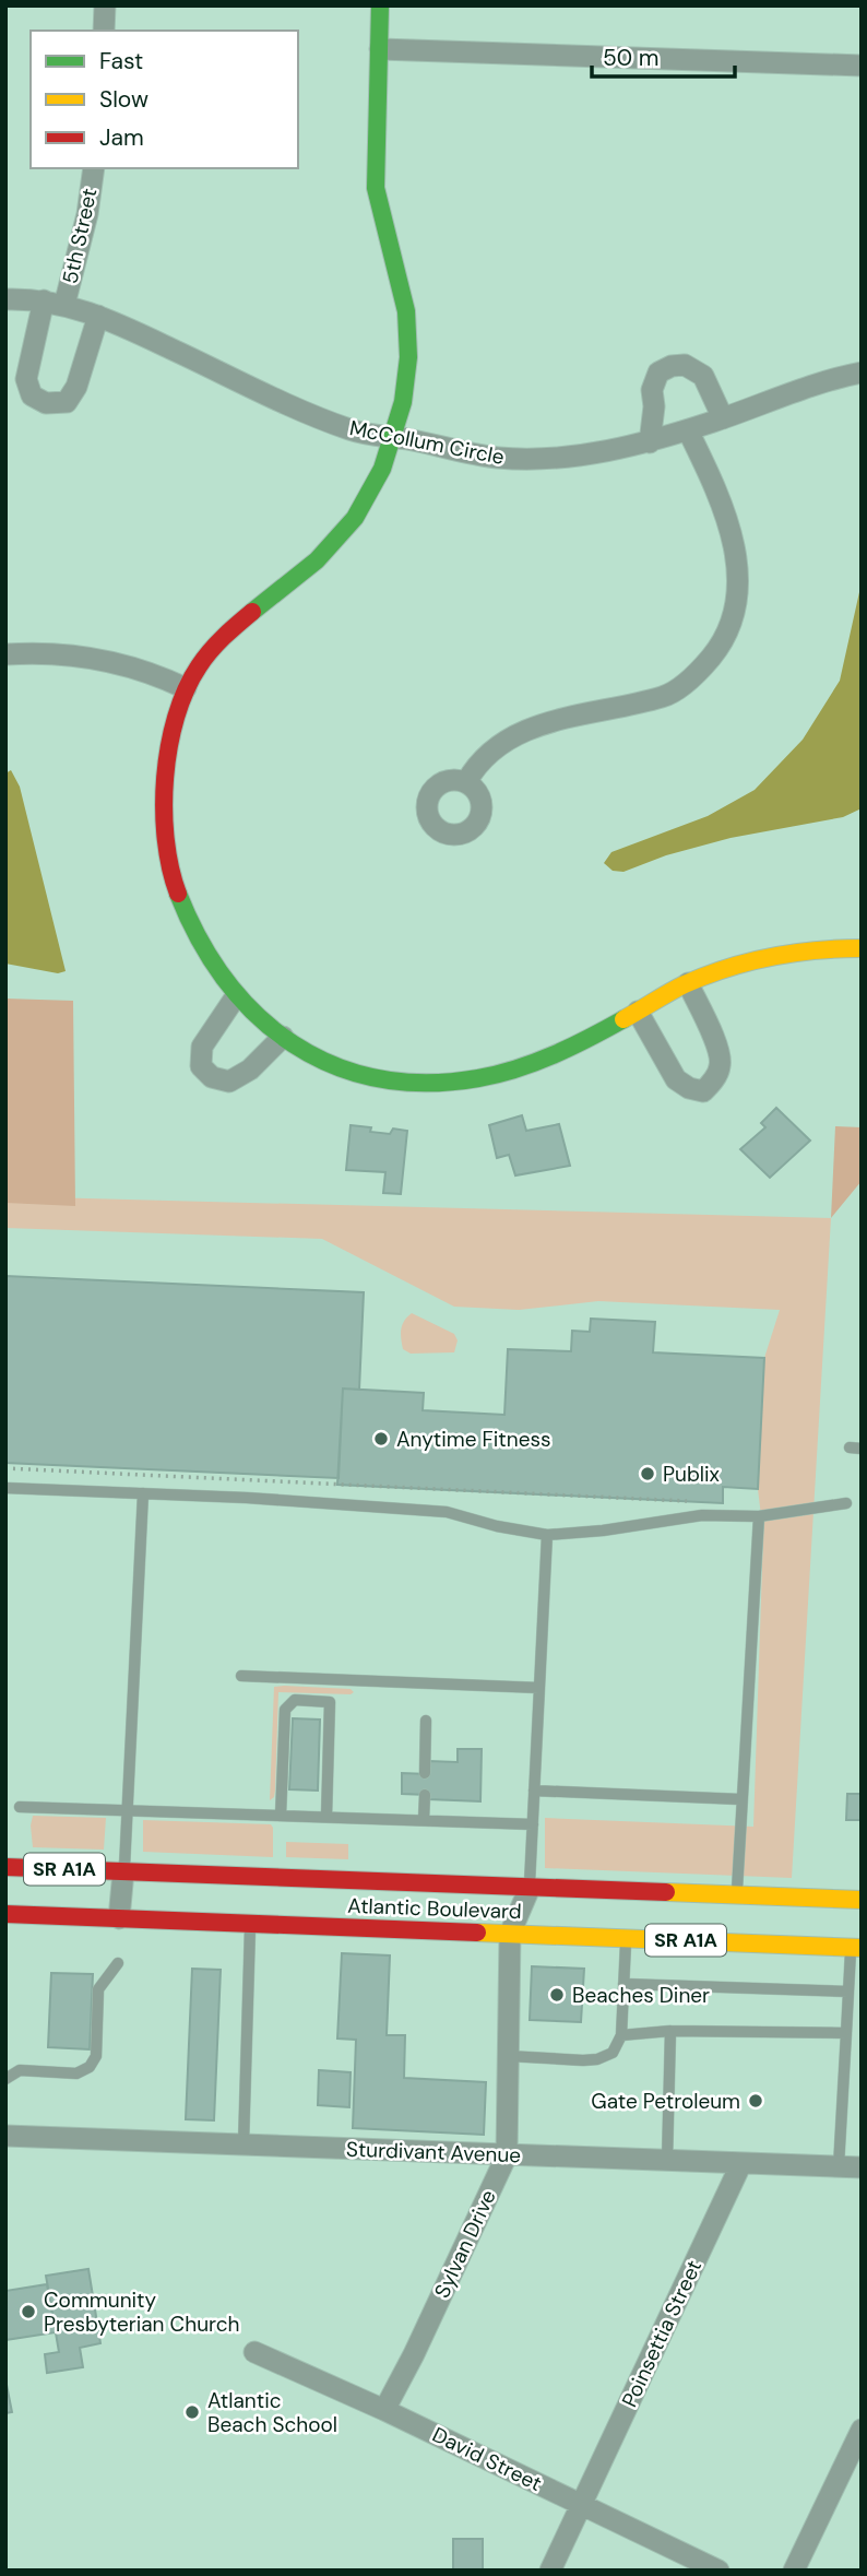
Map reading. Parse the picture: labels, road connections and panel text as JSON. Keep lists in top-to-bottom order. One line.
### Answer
{"streets":{"main road":["SR A1A","Atlantic Boulevard"],"street":["5th Street","McCollum Circle","Sturdivant Avenue","Sylvan Drive","Poinsettia Street","David Street"]},"crossings":[["5th Street","McCollum Circle"],["Atlantic Boulevard","Sylvan Drive"],["Sturdivant Avenue","Sylvan Drive"],["Sturdivant Avenue","Poinsettia Street"],["Sylvan Drive","David Street"],["Poinsettia Street","David Street"]],"places":["Anytime Fitness","Publix","Beaches Diner","Gate Petroleum","Community Presbyterian Church","Atlantic Beach School"],"legend":["Fast","Slow","Jam"],"scale_bar":"50 m"}
